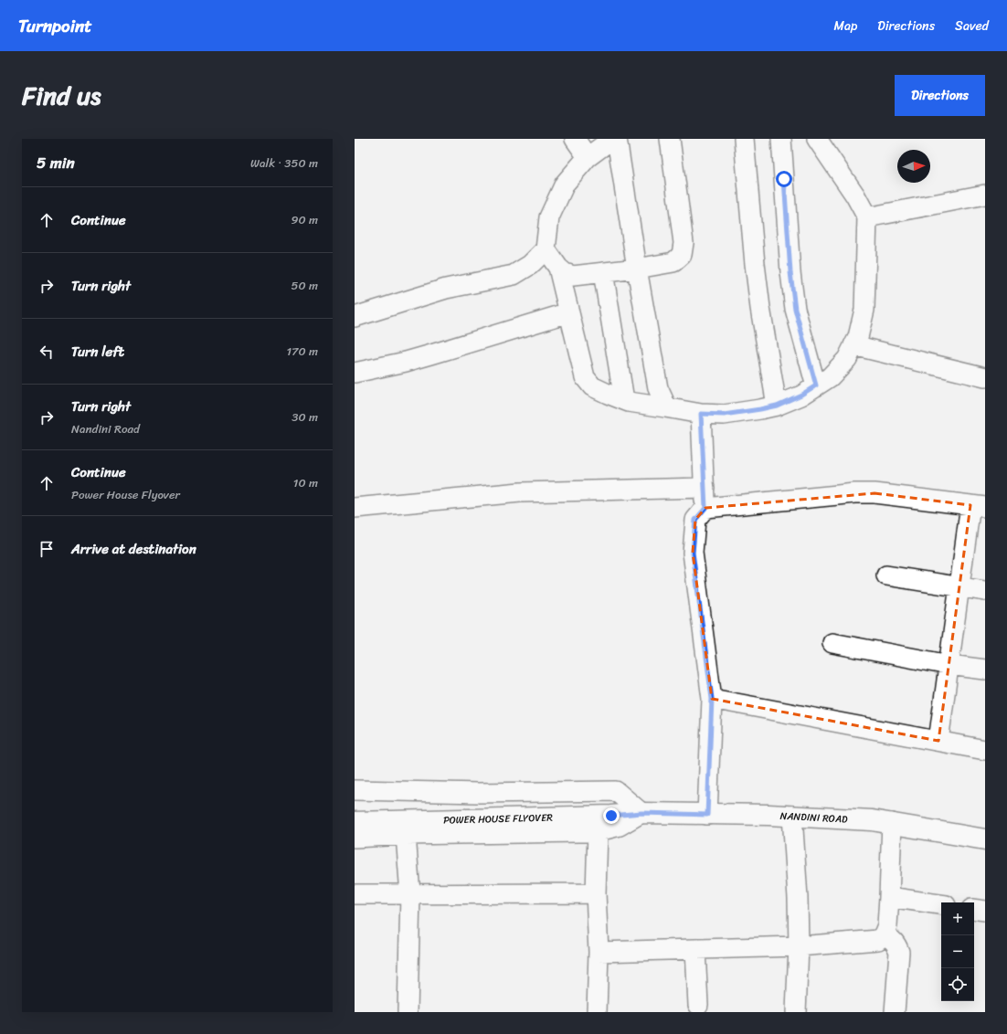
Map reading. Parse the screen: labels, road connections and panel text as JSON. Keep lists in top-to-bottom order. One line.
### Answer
{"streets":{"main road":["NANDINI ROAD","POWER HOUSE FLYOVER"]},"crossings":[["NANDINI ROAD","POWER HOUSE FLYOVER"]],"north":"right","page":{"header":"Turnpoint","nav":["Map","Directions","Saved"],"title":"Find us","buttons":"Directions","heading":["5 min","Walk · 350 m"],"list":[["Continue","90 m"],["Turn right","50 m"],["Turn left","170 m"],["Turn right","Nandini Road","30 m"],["Continue","Power House Flyover","10 m"],"Arrive at destination"],"map_buttons":["+","−"]}}
